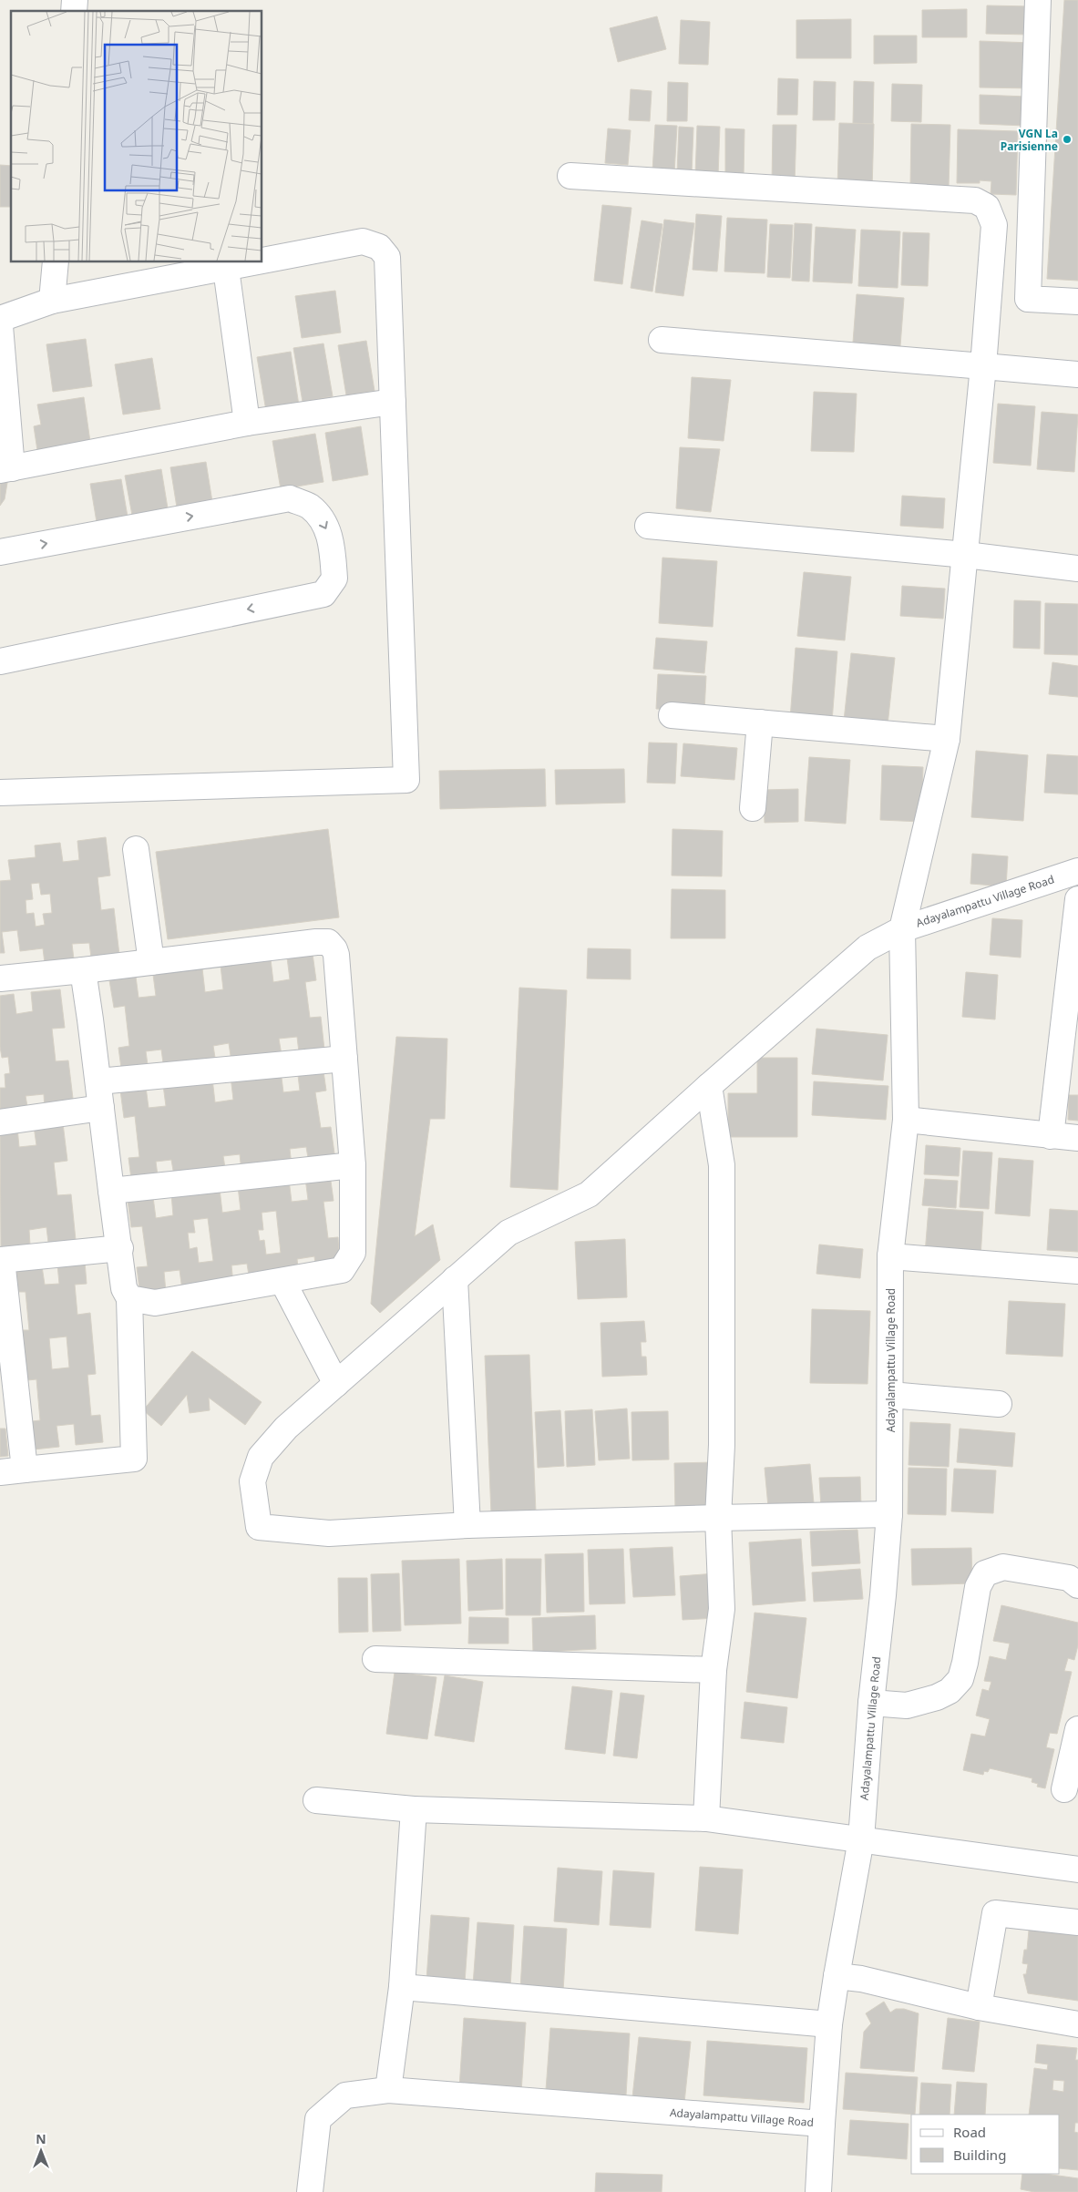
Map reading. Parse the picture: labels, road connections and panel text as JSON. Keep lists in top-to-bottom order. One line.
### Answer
{"streets":{"street":["Adayalampattu Village Road"]},"places":["VGN La Parisienne"],"legend":["Road","Building"],"north":"top"}
